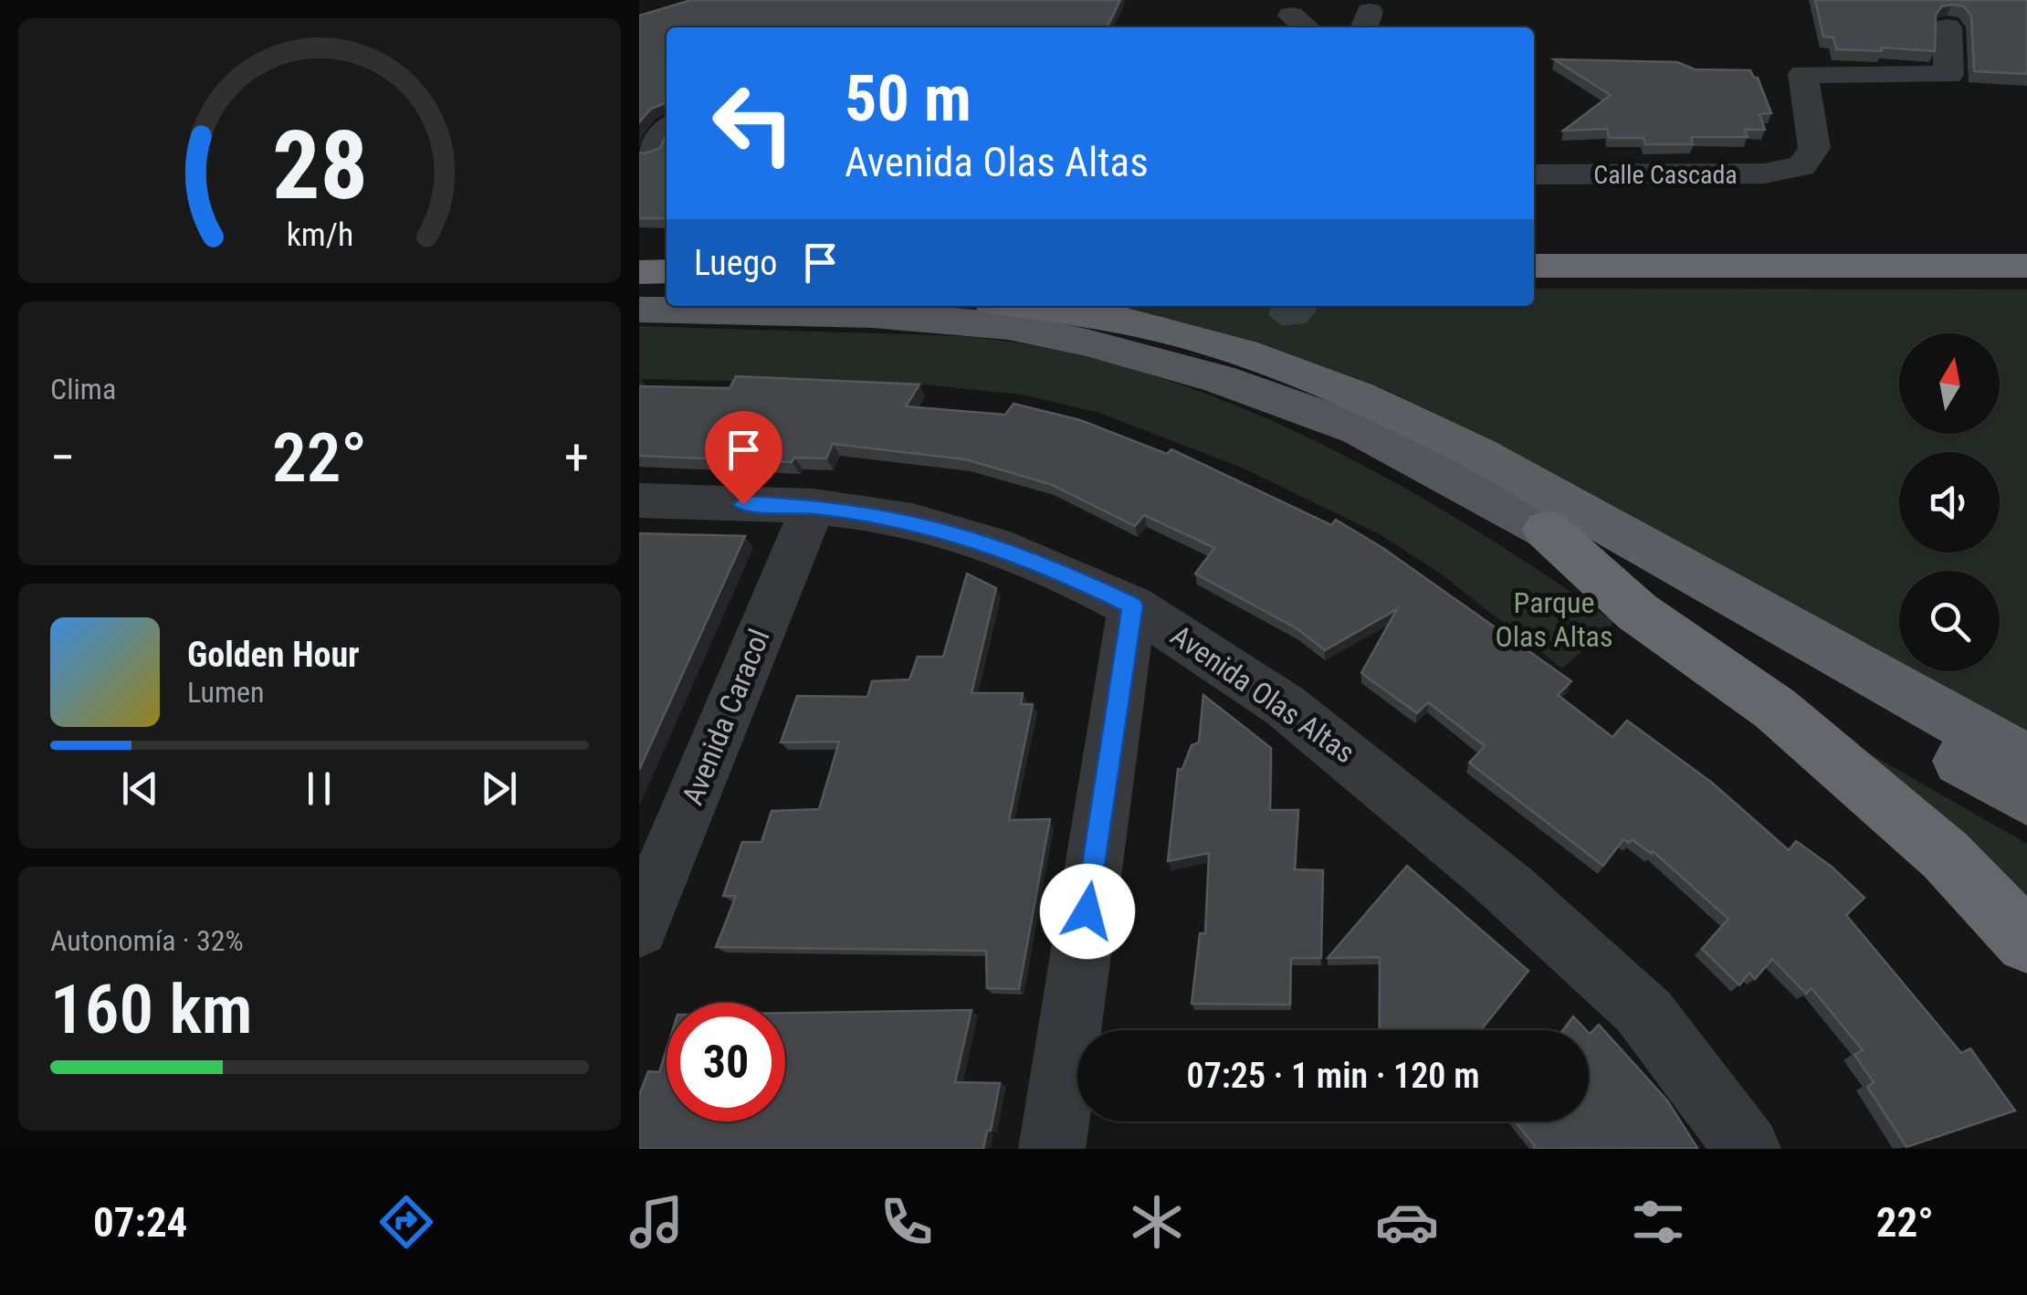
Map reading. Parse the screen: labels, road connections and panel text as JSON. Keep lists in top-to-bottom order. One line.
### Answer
{"streets":{"street":["Calle Cascada","Avenida Olas Altas","Avenida Caracol"]},"crossings":[["Avenida Olas Altas","Avenida Caracol"]],"parks":["Parque Olas Altas"],"north":"top","page":{"turn":["50 m","Avenida Olas Altas"],"then":"Luego","tile":["Clima",["Autonomía · 32%","160 km"]],"heat":["−","22°","+"],"song":["Golden Hour","Lumen"],"limit":"30","trip":"07:25 · 1 min · 120 m","tabs":["07:24","22°"],"gauge":["28","km/h"]}}
